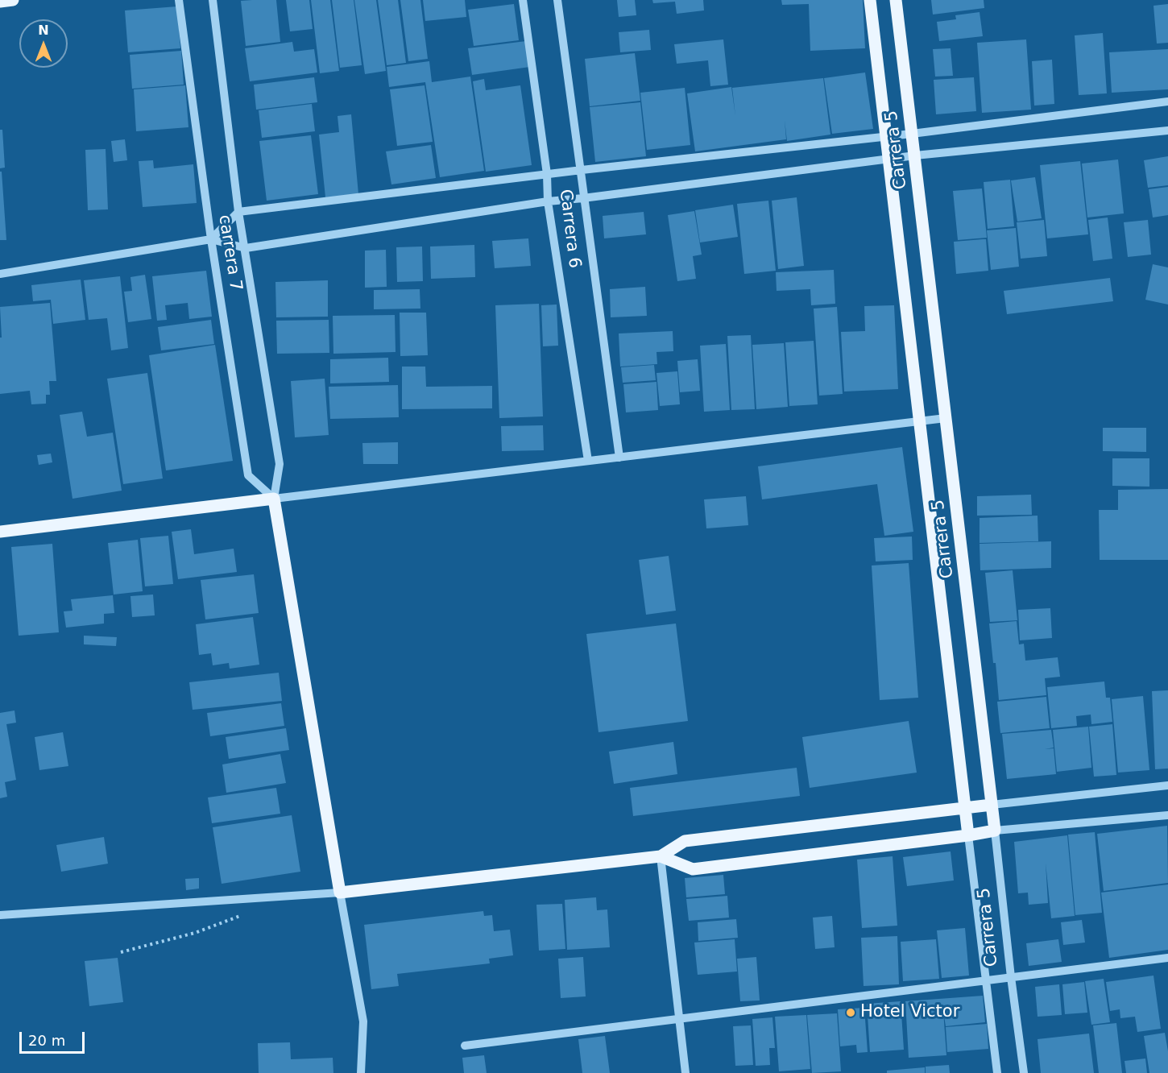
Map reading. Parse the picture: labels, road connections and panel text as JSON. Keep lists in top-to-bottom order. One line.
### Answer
{"streets":{"main road":["Carrera 5"],"street":["Carrera 6","carrera 7"]},"places":["Hotel Victor"],"scale_bar":"20 m","north":"top"}
